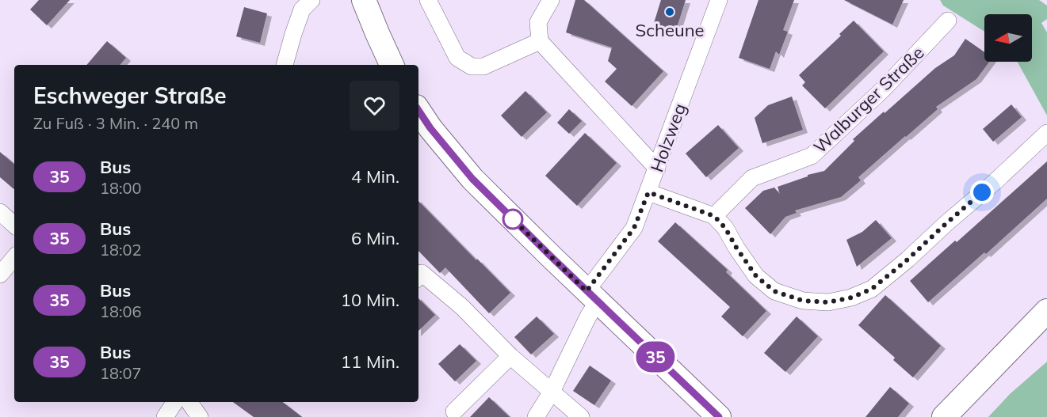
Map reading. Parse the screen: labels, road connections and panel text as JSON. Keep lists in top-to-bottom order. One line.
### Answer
{"streets":{"street":["Walburger Straße","Holzweg"]},"places":["Scheune"],"lines":["bus line 35"],"north":"left","page":{"on_map":"35","heading":["Eschweger Straße","Zu Fuß · 3 Min. · 240 m"],"list":[{"mark":"35","name":"Bus","note":"18:00","value":"4 Min."},{"mark":"35","name":"Bus","note":"18:02","value":"6 Min."},{"mark":"35","name":"Bus","note":"18:06","value":"10 Min."},{"mark":"35","name":"Bus","note":"18:07","value":"11 Min."}]}}
